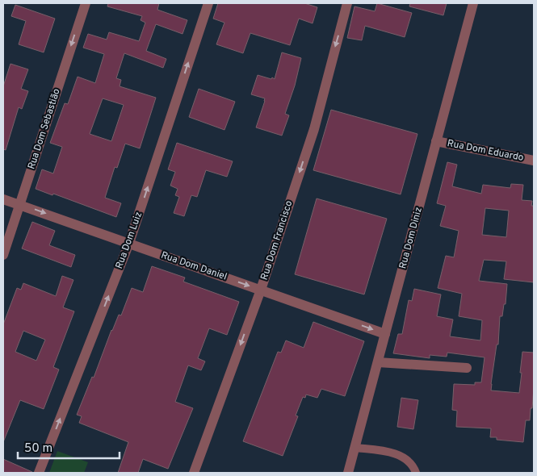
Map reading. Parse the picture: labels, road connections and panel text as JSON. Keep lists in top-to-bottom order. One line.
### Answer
{"streets":{"street":["Rua Dom Sebastião","Rua Dom Eduardo","Rua Dom Diniz","Rua Dom Luiz","Rua Dom Francisco","Rua Dom Daniel"]},"crossings":[["Rua Dom Sebastião","Rua Dom Daniel"],["Rua Dom Eduardo","Rua Dom Diniz"],["Rua Dom Diniz","Rua Dom Daniel"],["Rua Dom Luiz","Rua Dom Daniel"],["Rua Dom Francisco","Rua Dom Daniel"]],"one_way":["Rua Dom Sebastião","Rua Dom Luiz","Rua Dom Francisco","Rua Dom Daniel"],"scale_bar":"50 m"}
